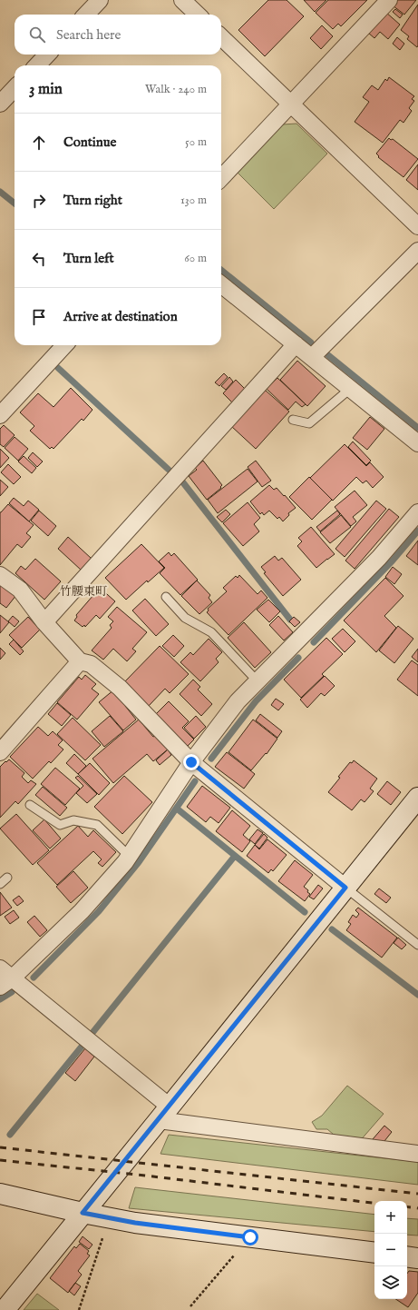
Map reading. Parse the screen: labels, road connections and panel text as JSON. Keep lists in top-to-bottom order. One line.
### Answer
{"districts":["竹腰東町"],"page":{"search":"Search here","heading":["3 min","Walk · 240 m"],"list":[["Continue","50 m"],["Turn right","130 m"],["Turn left","60 m"],"Arrive at destination"],"map_buttons":["+","−"]}}
